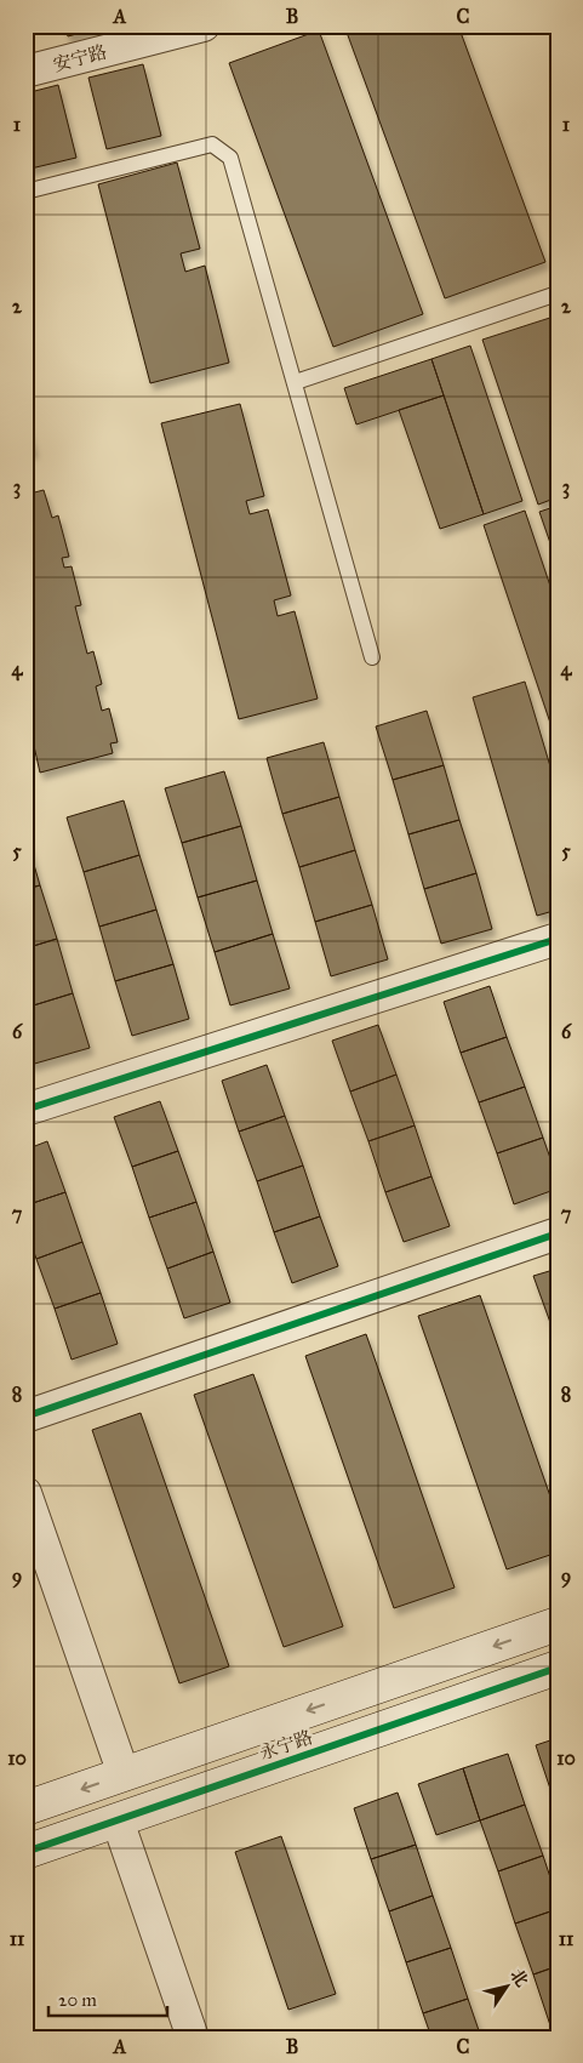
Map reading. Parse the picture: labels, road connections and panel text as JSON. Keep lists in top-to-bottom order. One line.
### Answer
{"streets":{"street":["安宁路","永宁路"]},"scale_bar":"20 m","north":"top right","grid":{"columns":["A","B","C"],"rows":["1","2","3","4","5","6","7","8","9","10","11"]}}
